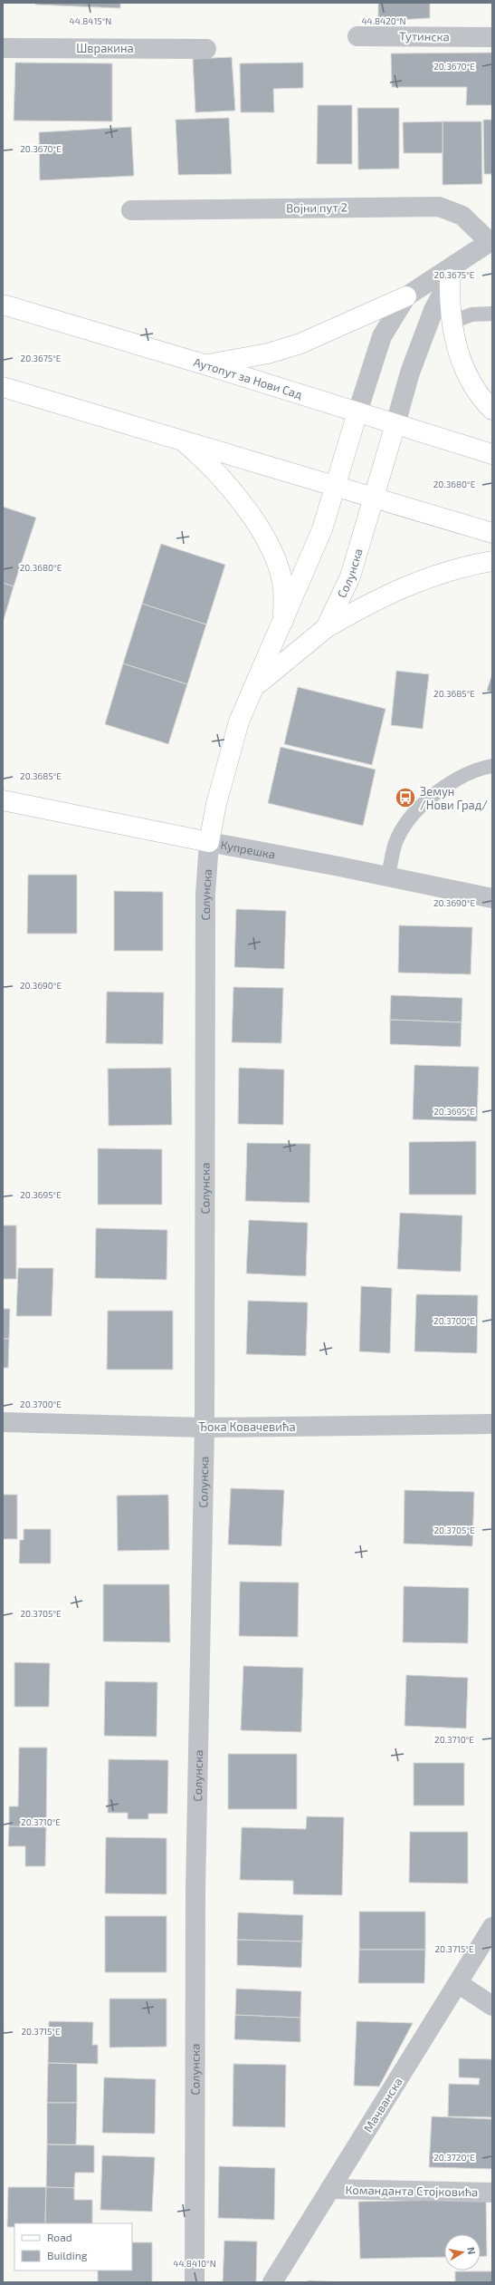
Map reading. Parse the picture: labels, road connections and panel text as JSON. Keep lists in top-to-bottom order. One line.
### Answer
{"streets":{"main road":["Аутопут за Нови Сад","Солунска","Купрешка"],"street":["Тутинска","Швракина","Војни пут 2","Ђока Ковачевића","Мачванска","Команданта Стојковића"]},"crossings":[["Аутопут за Нови Сад","Солунска"],["Солунска","Купрешка"],["Солунска","Ђока Ковачевића"],["Мачванска","Команданта Стојковића"]],"places":{"bus stop":["Земун /Нови Град/"]},"legend":["Road","Building"],"north":"right","coordinates":["44.8415°N","44.8420°N","20.3670°E","20.3675°E","20.3680°E","20.3685°E","20.3690°E","20.3695°E","20.3700°E","20.3705°E","20.3710°E","20.3715°E","20.3720°E","44.8410°N"]}
